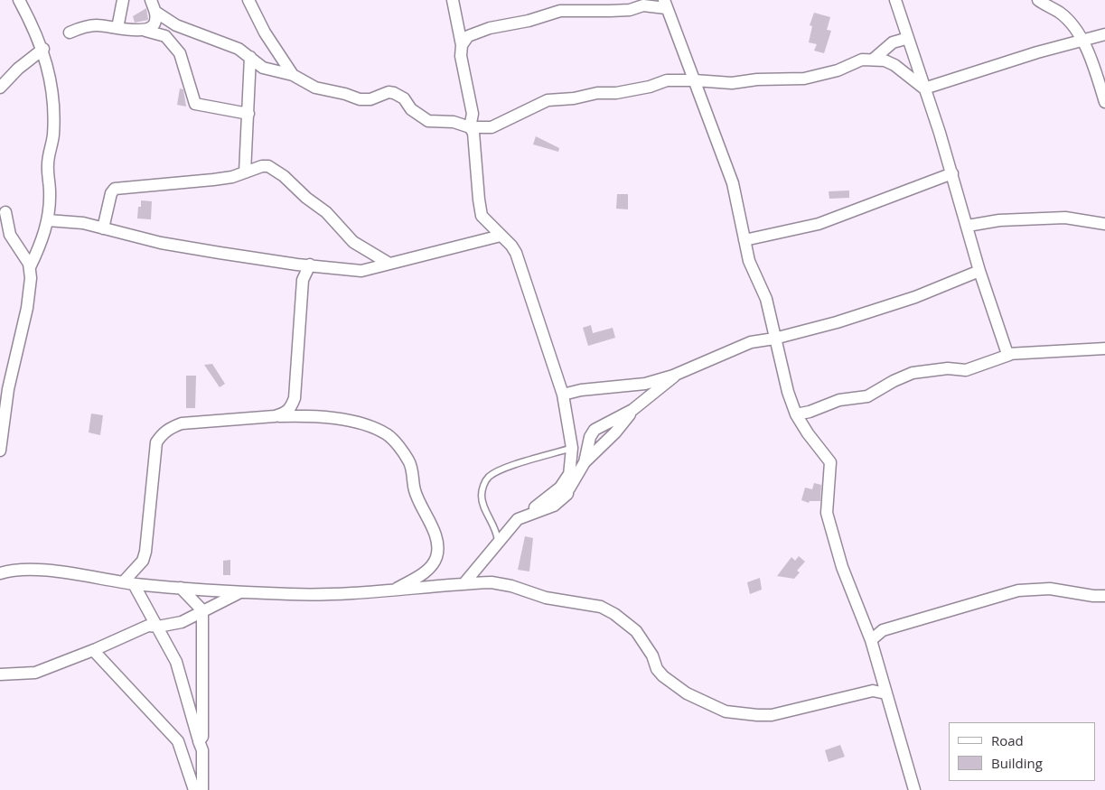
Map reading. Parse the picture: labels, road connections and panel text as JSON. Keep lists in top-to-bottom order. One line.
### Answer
{"legend":["Road","Building"]}
